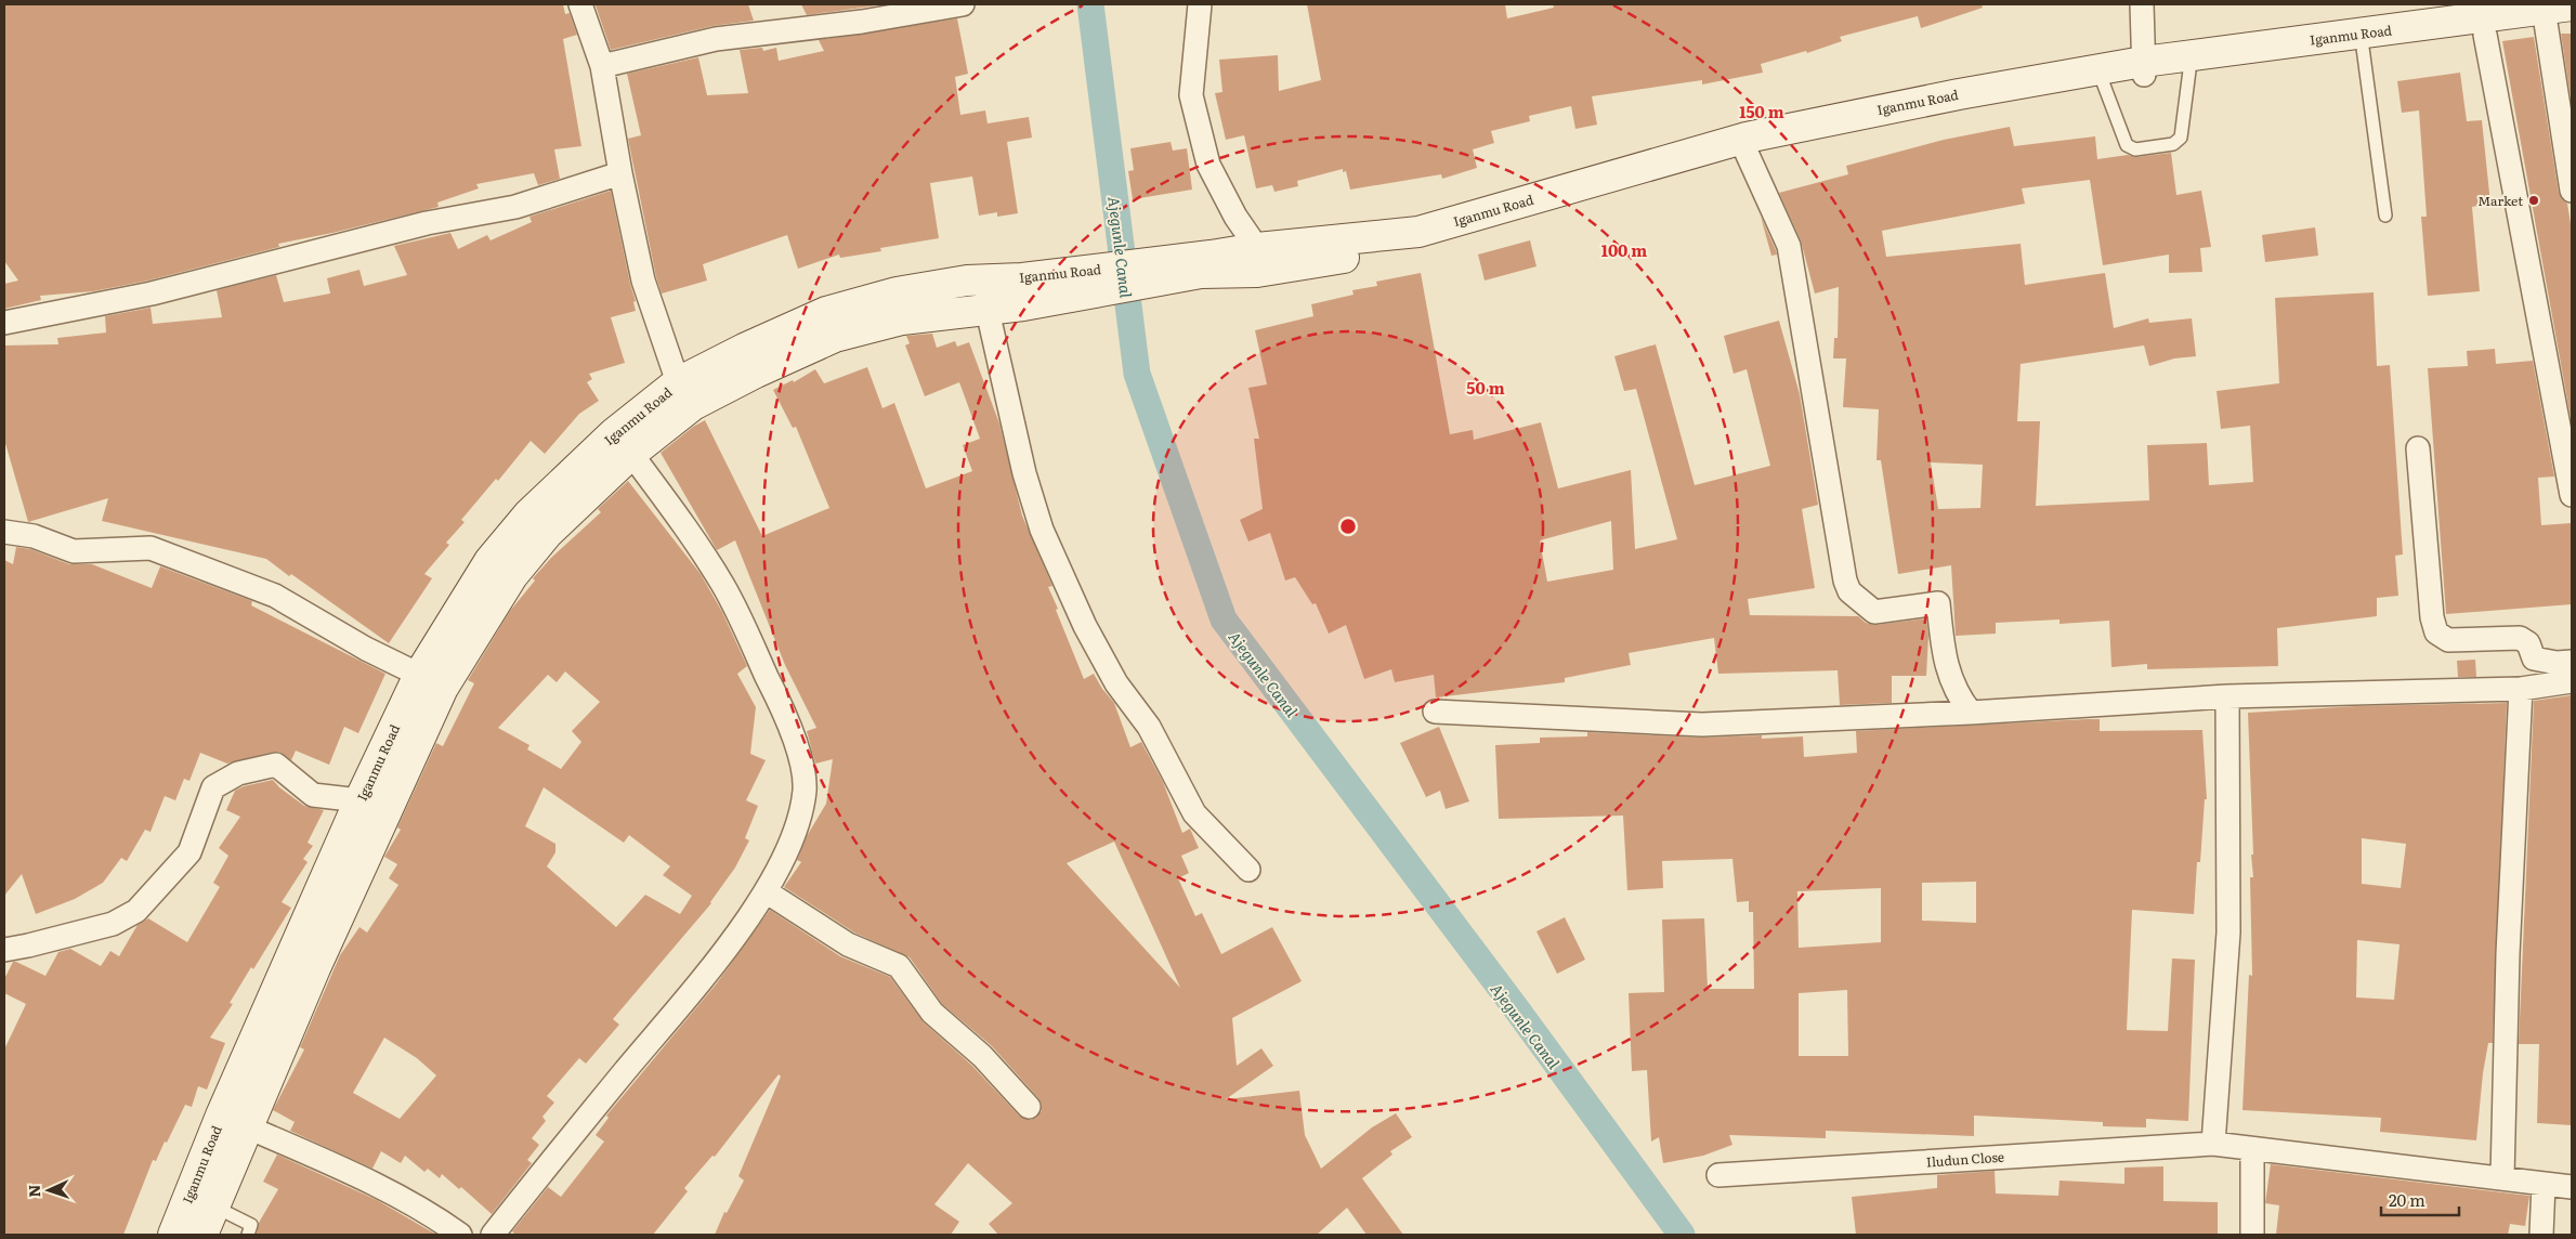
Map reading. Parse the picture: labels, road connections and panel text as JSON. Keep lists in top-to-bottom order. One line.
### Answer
{"streets":{"main road":["Iganmu Road"],"street":["Iludun Close"]},"water":["Ajegunle Canal"],"places":["Market"],"scale_bar":"20 m","north":"left","rings":["150 m","100 m","50 m"]}
